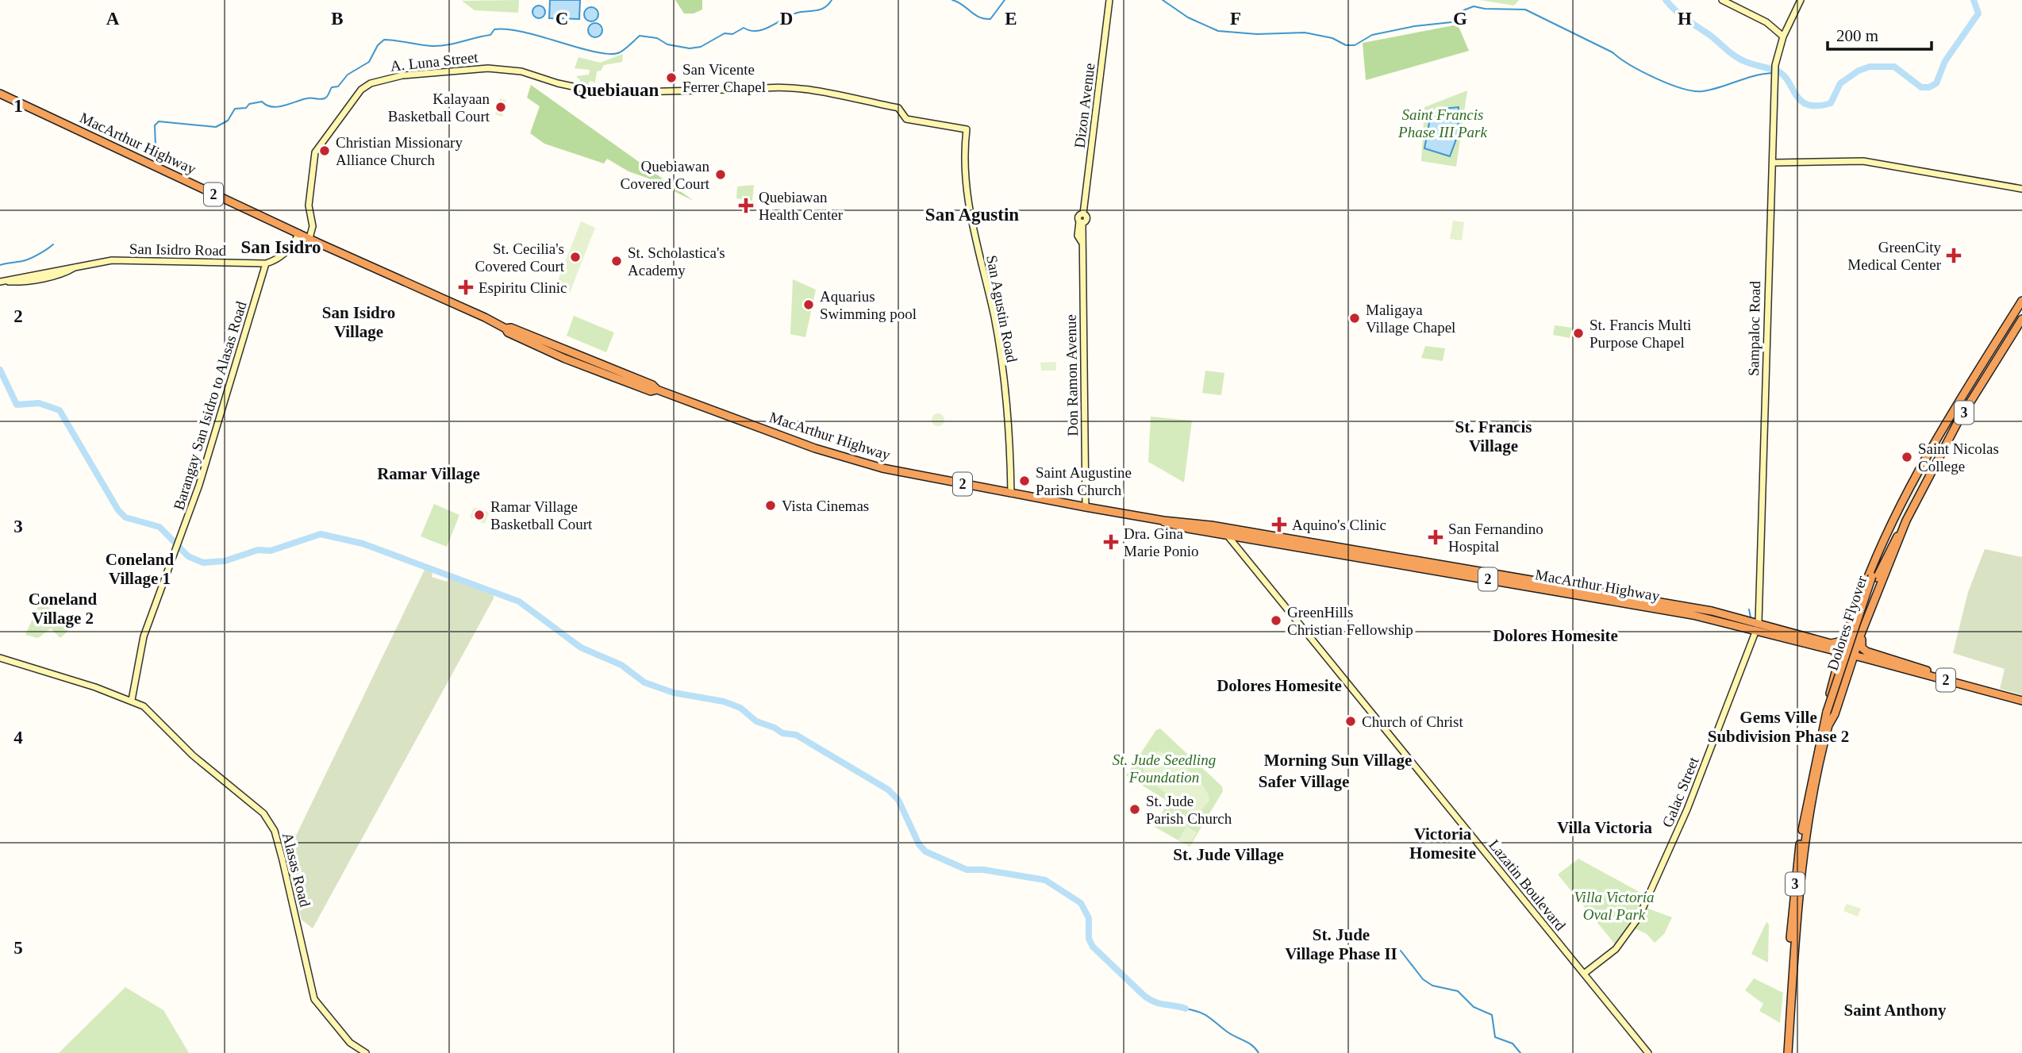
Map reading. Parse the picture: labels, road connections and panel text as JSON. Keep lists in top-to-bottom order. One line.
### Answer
{"streets":{"highway":["MacArthur Highway","2","3","Dolores Flyover"],"street":["A. Luna Street","Dizon Avenue","San Isidro Road","San Agustin Road","Sampaloc Road","Don Ramon Avenue","Barangay San Isidro to Alasas Road","Galac Street","Alasas Road","Lazatin Boulevard"]},"crossings":[["A. Luna Street","MacArthur Highway"],["A. Luna Street","San Agustin Road"],["Dizon Avenue","Don Ramon Avenue"],["MacArthur Highway","San Agustin Road"],["MacArthur Highway","Sampaloc Road"],["MacArthur Highway","Don Ramon Avenue"],["MacArthur Highway","3"],["MacArthur Highway","Galac Street"],["MacArthur Highway","Lazatin Boulevard"],["San Isidro Road","Barangay San Isidro to Alasas Road"],["Sampaloc Road","Galac Street"],["Barangay San Isidro to Alasas Road","Alasas Road"],["3","Dolores Flyover"],["Galac Street","Lazatin Boulevard"]],"districts":["Quebiauan","San Agustin","San Isidro","San Isidro Village","St. Francis Village","Ramar Village","Coneland Village 1","Coneland Village 2","Dolores Homesite","Dolores Homesite","Gems Ville Subdivision Phase 2","Morning Sun Village","Safer Village","Villa Victoria","Victoria Homesite","St. Jude Village","St. Jude Village Phase II","Saint Anthony"],"parks":["Saint Francis Phase III Park","St. Jude Seedling Foundation","Villa Victoria Oval Park"],"places":{"other":["San Vicente Ferrer Chapel","Kalayaan Basketball Court","Christian Missionary Alliance Church","Quebiawan Covered Court","St. Cecilia's Covered Court","St. Scholastica's Academy","Aquarius Swimming pool","Maligaya Village Chapel","St. Francis Multi Purpose Chapel","Saint Nicolas College","Saint Augustine Parish Church","Vista Cinemas","Ramar Village Basketball Court","GreenHills Christian Fellowship","Church of Christ","St. Jude Parish Church"],"health":["Quebiawan Health Center","GreenCity Medical Center","Espiritu Clinic","Aquino's Clinic","San Fernandino Hospital","Dra. Gina Marie Ponio"]},"scale_bar":"200 m","grid":{"columns":["A","B","C","D","E","F","G","H"],"rows":["1","2","3","4","5"]}}
